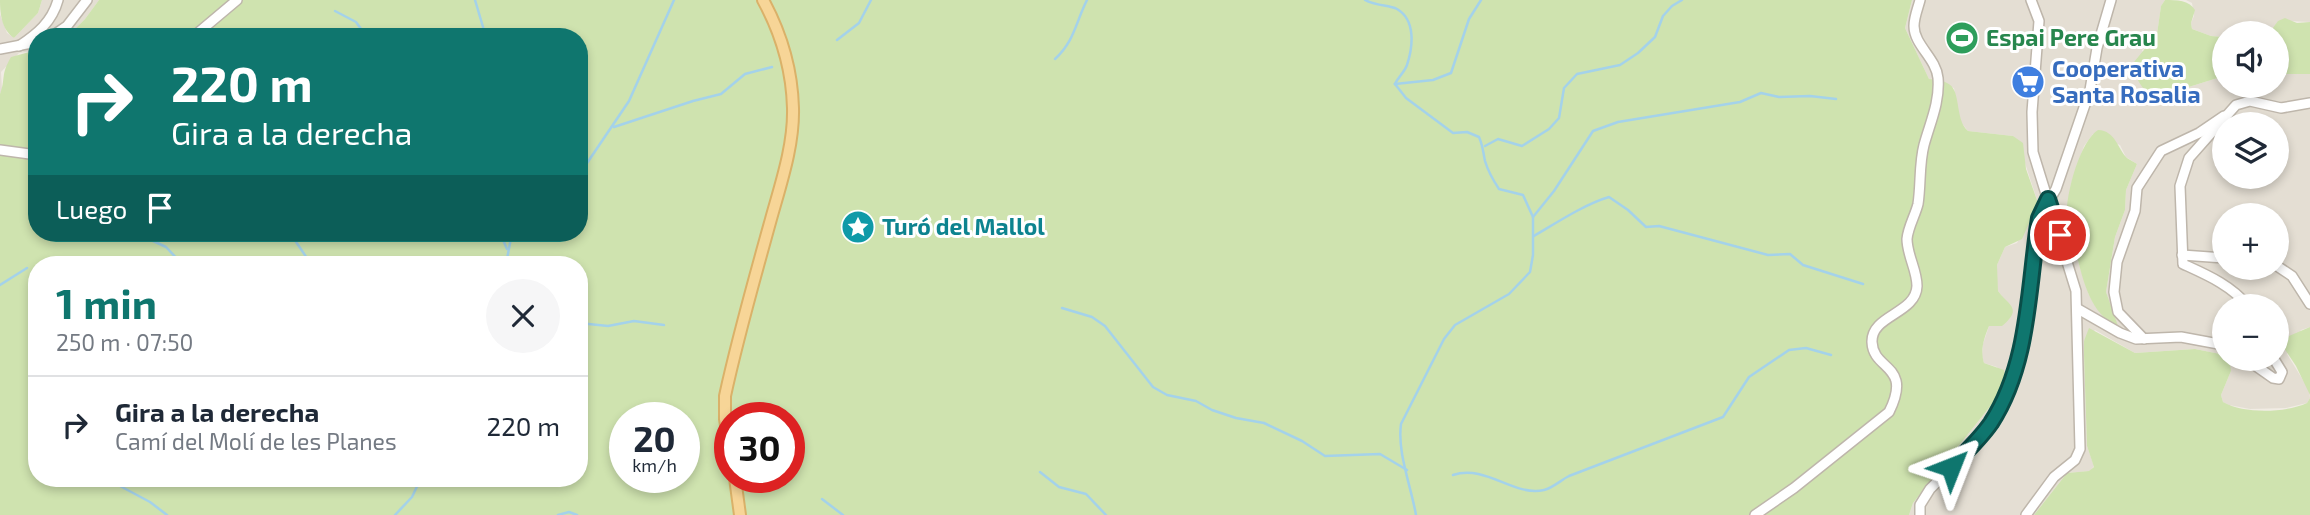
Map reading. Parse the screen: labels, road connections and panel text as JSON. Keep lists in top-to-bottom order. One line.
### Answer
{"places":{"sports":["Espai Pere Grau"],"supermarket":["Cooperativa Santa Rosalia"],"place":["Turó del Mallol"]},"page":{"map_buttons":["+","−"],"turn":["220 m","Gira a la derecha"],"then":"Luego","heading":["1 min","250 m · 07:50"],"list":[{"name":"Gira a la derecha","note":"Camí del Molí de les Planes","value":"220 m"}],"speed":"20 km/h","limit":"30"}}
